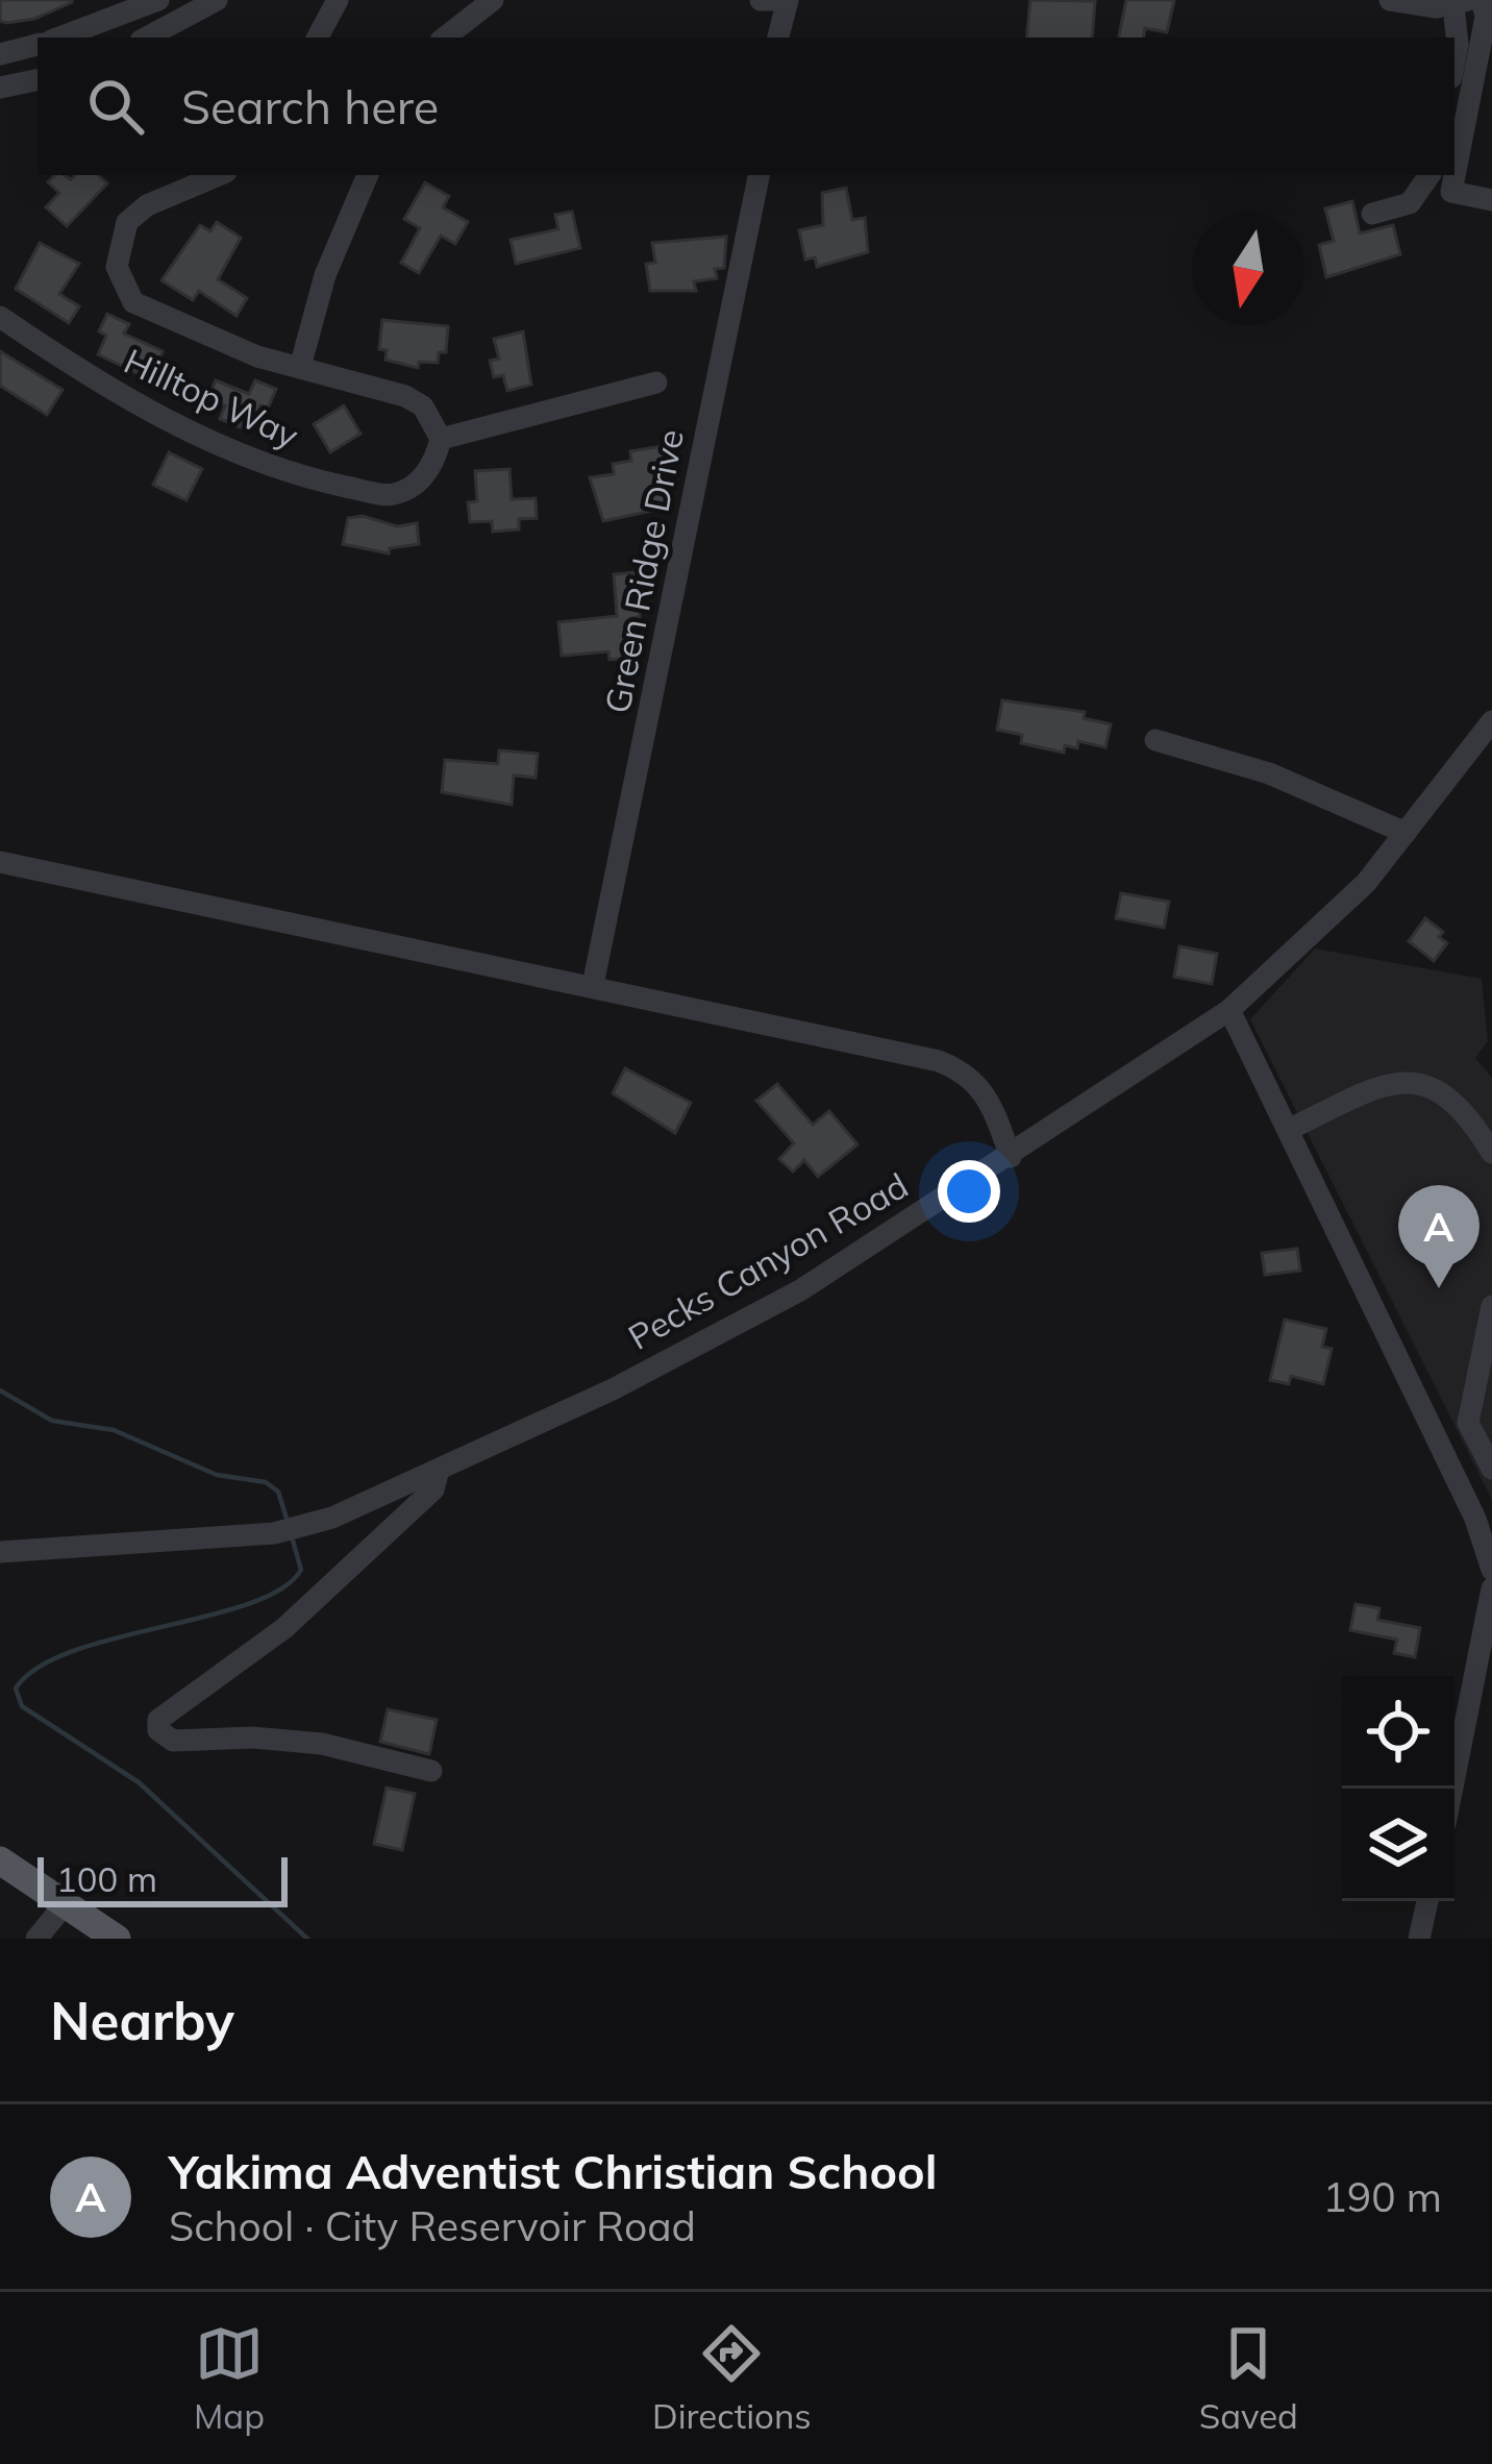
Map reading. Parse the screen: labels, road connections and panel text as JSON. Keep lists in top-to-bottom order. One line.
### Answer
{"streets":{"street":["Hilltop Way","Green Ridge Drive","Pecks Canyon Road"]},"scale_bar":"100 m","north":"bottom","page":{"search":"Search here","pins":"A","scale":"100 m","heading":"Nearby","list":[{"mark":"A","name":"Yakima Adventist Christian School","note":"School · City Reservoir Road","value":"190 m"}],"nav":["Map","Directions","Saved"]}}
